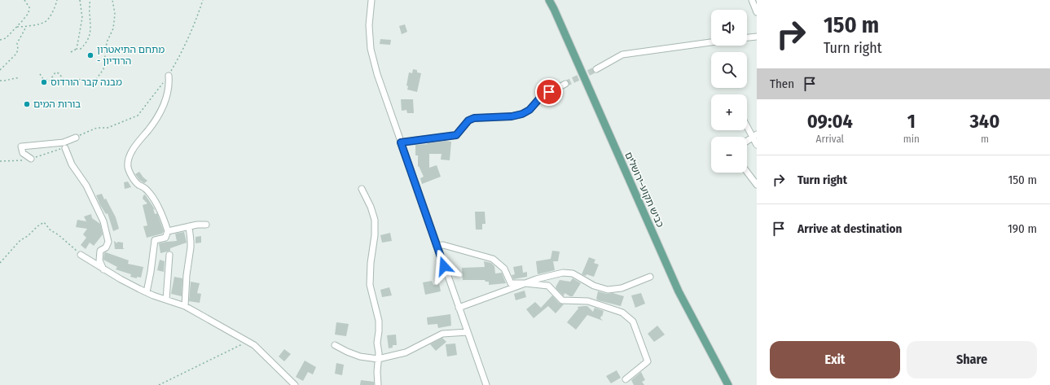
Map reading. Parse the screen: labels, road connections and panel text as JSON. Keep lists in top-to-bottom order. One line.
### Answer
{"streets":{"main road":["כביש תקוע–ירושלים"]},"places":["מתחם התיאטרון - הרודיון","מבנה קבר הורדוס","בורות המים"],"page":{"turn":["150 m","Turn right"],"map_buttons":["+","−"],"then":"Then","eta":["09:04","Arrival","1","min","340","m"],"list":[{"name":"Turn right","value":"150 m"},{"name":"Arrive at destination","value":"190 m"}],"buttons":["Exit","Share"]}}
